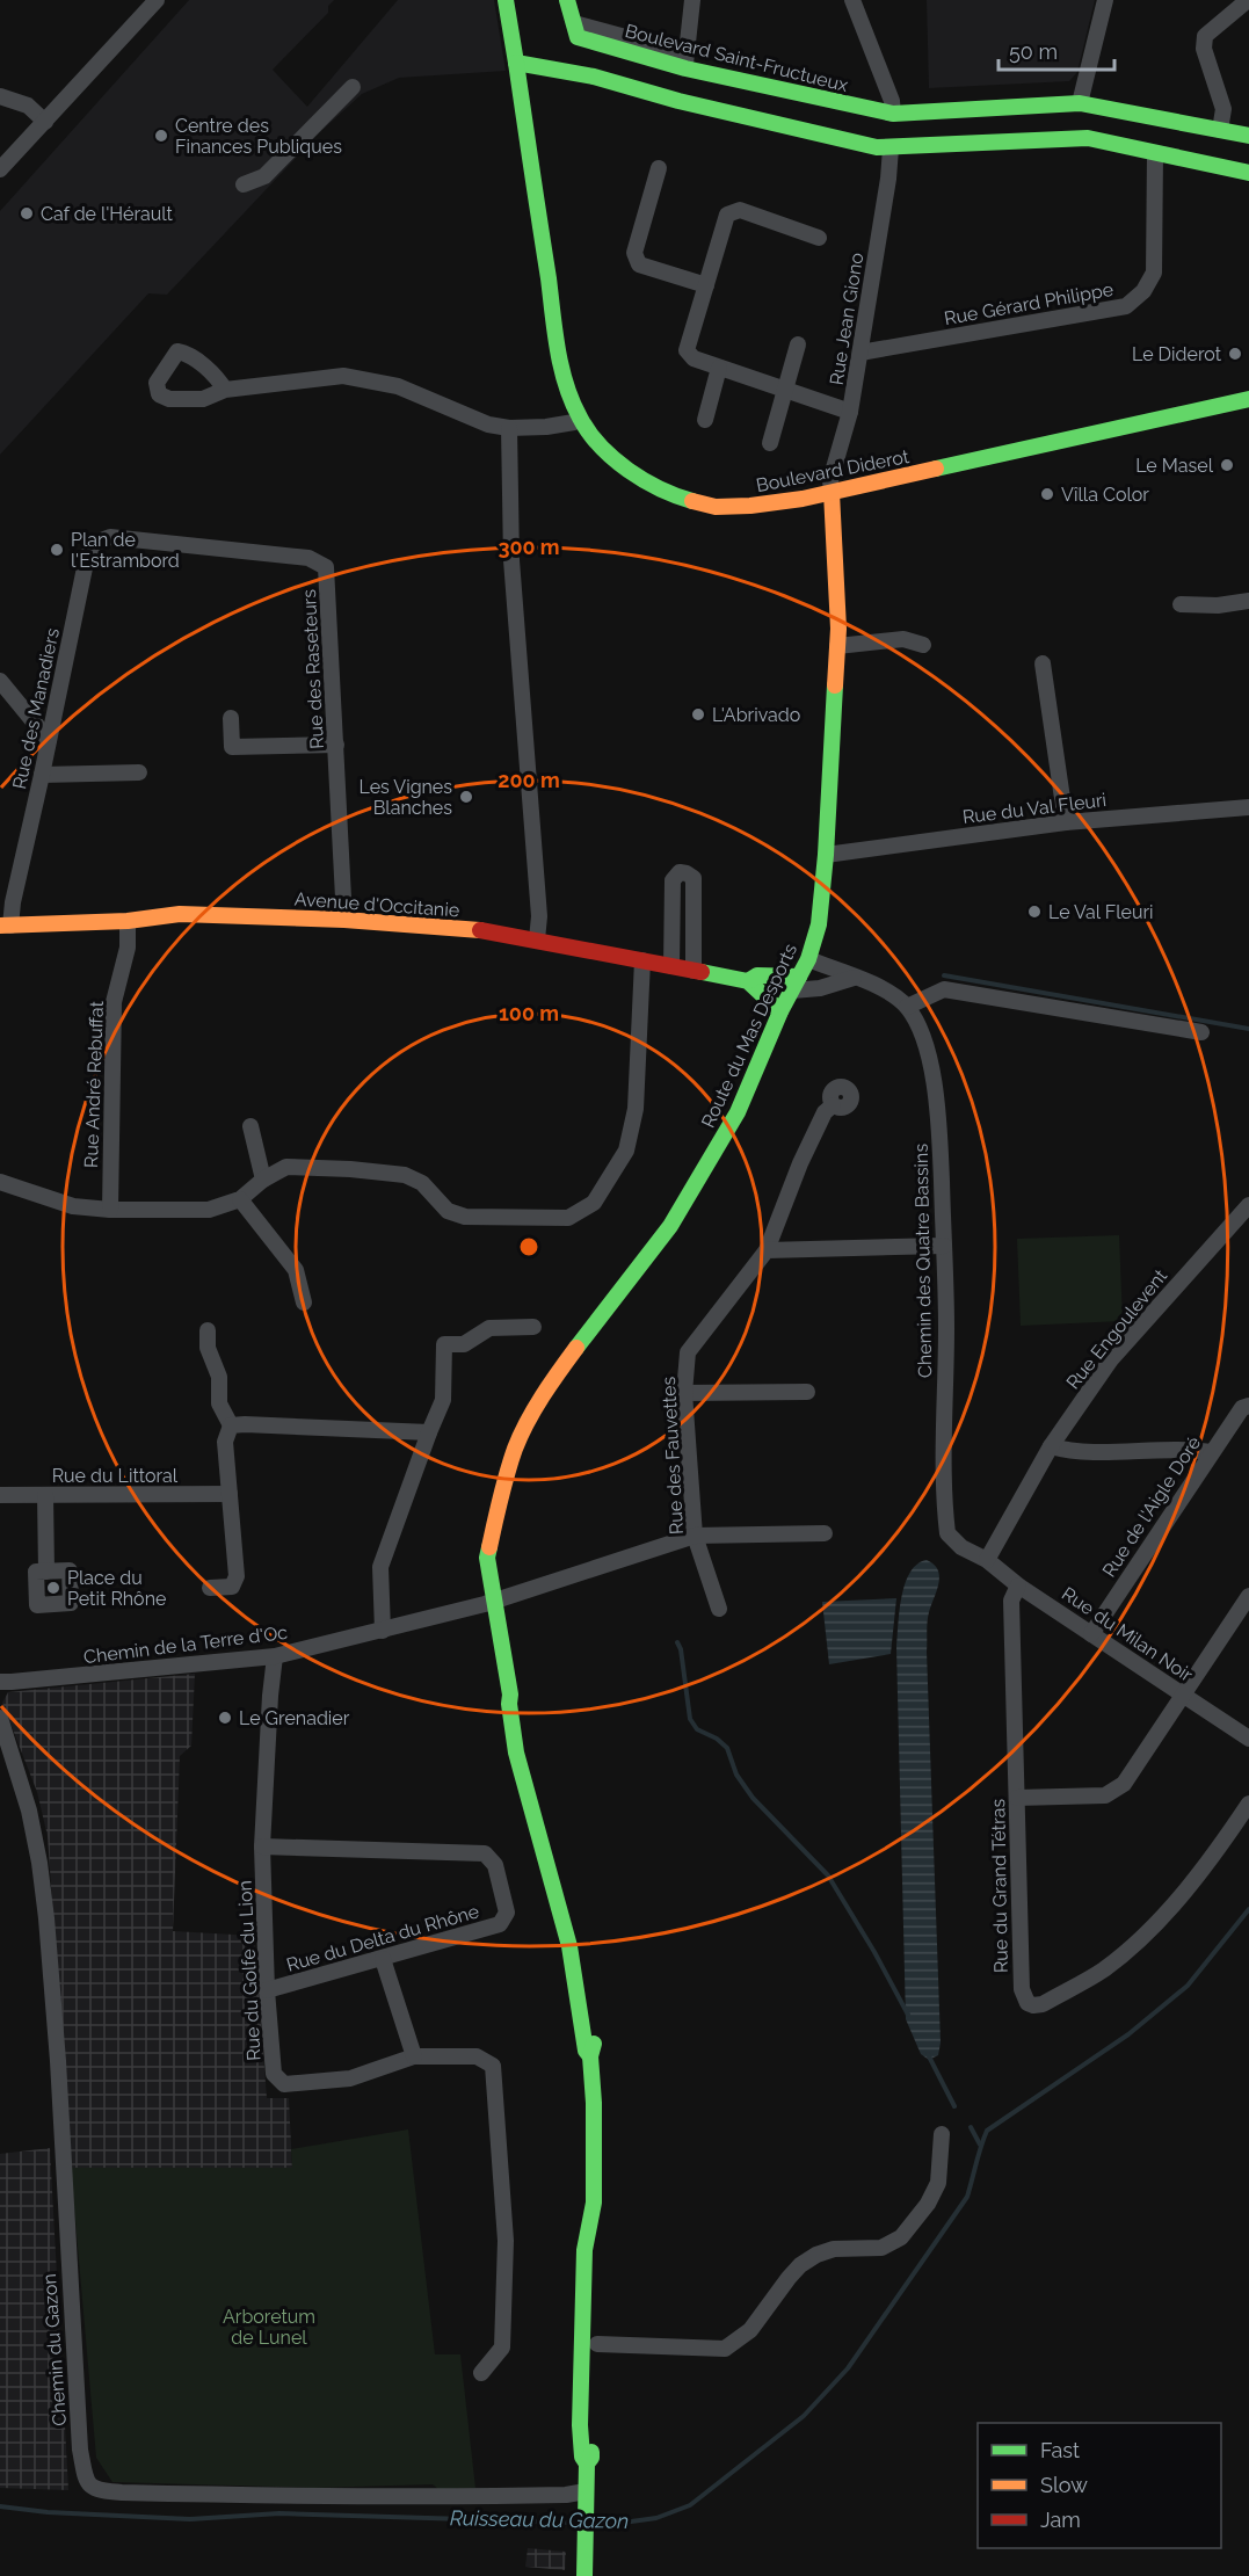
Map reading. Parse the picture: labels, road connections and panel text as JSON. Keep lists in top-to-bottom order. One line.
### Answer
{"streets":{"street":["Boulevard Saint-Fructueux","Rue Gérard Philippe","Rue Jean Giono","Boulevard Diderot","Rue des Raseteurs","Rue des Manadiers","Rue du Val Fleuri","Avenue d'Occitanie","Route du Mas Desports","Rue André Rebuffat","Chemin des Quatre Bassins","Rue Engoulevent","Rue des Fauvettes","Rue du Littoral","Rue de l'Aigle Doré","Rue du Milan Noir","Chemin de la Terre d'Oc","Rue du Grand Tétras","Rue du Delta du Rhône","Rue du Golfe du Lion","Chemin du Gazon"]},"crossings":[["Rue Gérard Philippe","Rue Jean Giono"],["Rue Jean Giono","Boulevard Diderot"],["Rue Jean Giono","Route du Mas Desports"],["Boulevard Diderot","Route du Mas Desports"],["Rue des Raseteurs","Rue des Manadiers"],["Rue des Raseteurs","Avenue d'Occitanie"],["Rue des Manadiers","Avenue d'Occitanie"],["Rue du Val Fleuri","Route du Mas Desports"],["Avenue d'Occitanie","Route du Mas Desports"],["Avenue d'Occitanie","Rue André Rebuffat"],["Route du Mas Desports","Chemin des Quatre Bassins"],["Route du Mas Desports","Chemin de la Terre d'Oc"],["Route du Mas Desports","Chemin du Gazon"],["Chemin des Quatre Bassins","Rue Engoulevent"],["Chemin des Quatre Bassins","Rue du Milan Noir"],["Rue Engoulevent","Rue du Milan Noir"],["Rue des Fauvettes","Chemin de la Terre d'Oc"],["Rue de l'Aigle Doré","Rue du Milan Noir"],["Rue du Milan Noir","Rue du Grand Tétras"],["Chemin de la Terre d'Oc","Rue du Golfe du Lion"],["Rue du Delta du Rhône","Rue du Golfe du Lion"]],"water":["Ruisseau du Gazon"],"parks":["Arboretum de Lunel"],"places":["Centre des Finances Publiques","Caf de l'Hérault","Le Diderot","Le Masel","Vîlla Color","Plan de l'Estrambord","L'Abrivado","Les Vignes Blanches","Le Val Fleuri","Place du Petit Rhône","Le Grenadier"],"legend":["Fast","Slow","Jam"],"scale_bar":"50 m","rings":["300 m","200 m","100 m"]}
